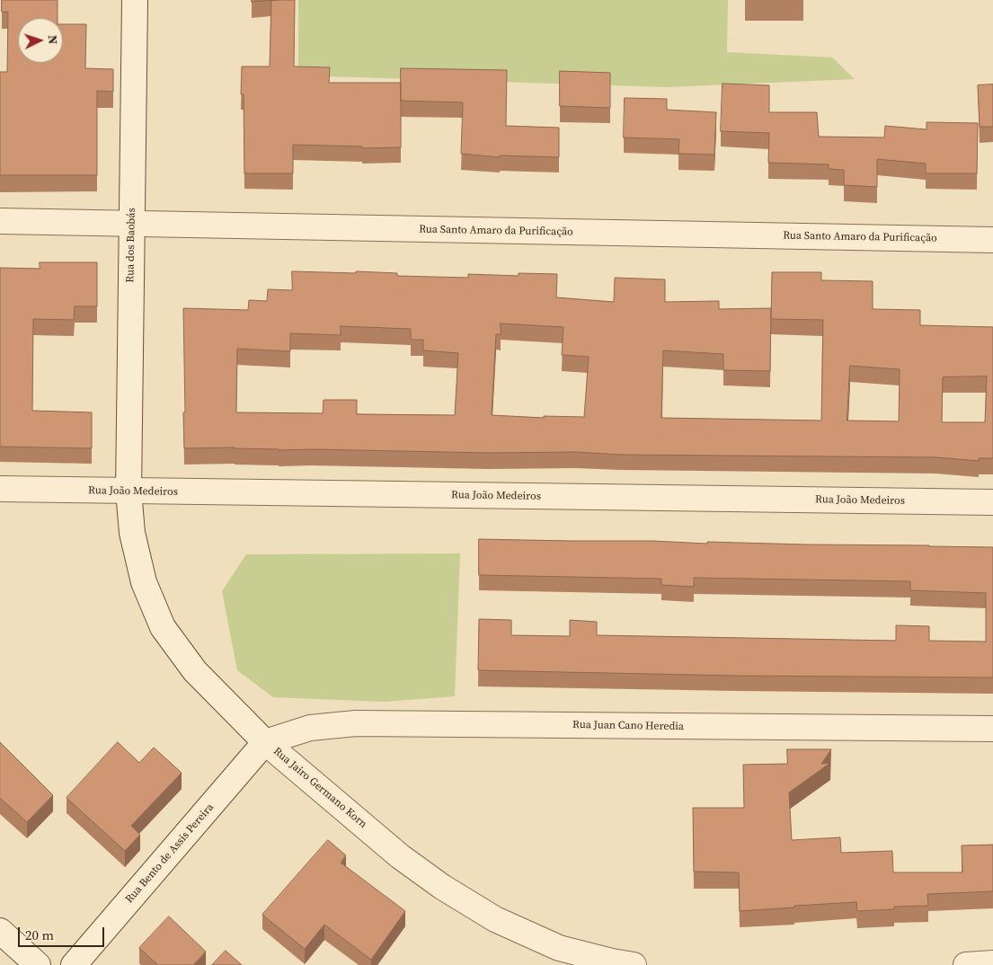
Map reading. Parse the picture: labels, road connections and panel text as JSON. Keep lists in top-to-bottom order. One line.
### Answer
{"streets":{"street":["Rua Santo Amaro da Purificação","Rua dos Baobás","Rua João Medeiros","Rua Juan Cano Heredia","Rua Jairo Germano Korn","Rua Bento de Assis Pereira"]},"crossings":[["Rua Santo Amaro da Purificação","Rua dos Baobás"],["Rua dos Baobás","Rua João Medeiros"],["Rua dos Baobás","Rua Jairo Germano Korn"],["Rua João Medeiros","Rua Jairo Germano Korn"],["Rua Juan Cano Heredia","Rua Jairo Germano Korn"],["Rua Juan Cano Heredia","Rua Bento de Assis Pereira"],["Rua Jairo Germano Korn","Rua Bento de Assis Pereira"]],"scale_bar":"20 m","north":"right"}
